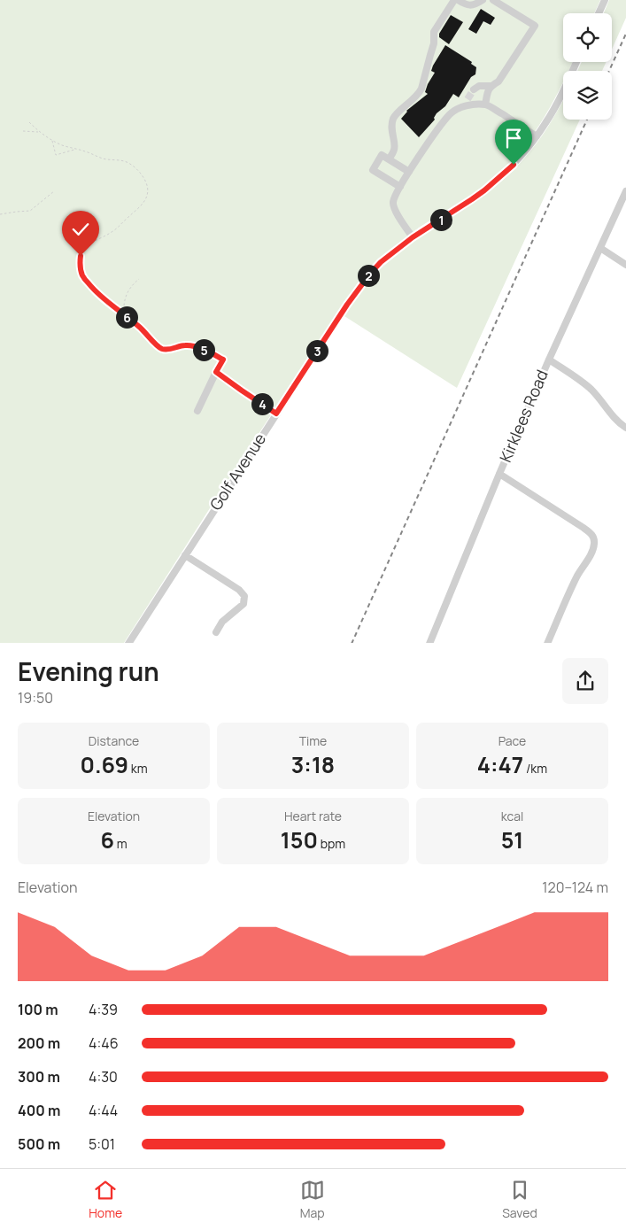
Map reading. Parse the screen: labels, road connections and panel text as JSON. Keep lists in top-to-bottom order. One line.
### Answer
{"streets":{"street":["Kirklees Road","Golf Avenue"]},"page":{"pins":["1","2","6","5","3","4"],"heading":["Evening run","19:50"],"stats":[["Distance","0.69 km"],["Time","3:18"],["Pace","4:47 /km"],["Elevation","6 m"],["Heart rate","150 bpm"],["kcal","51"]],"chart":["Elevation","120–124 m"],"list":[{"name":"100 m","note":"4:39"},{"name":"200 m","note":"4:46"},{"name":"300 m","note":"4:30"},{"name":"400 m","note":"4:44"},{"name":"500 m","note":"5:01"}],"tabs":["Home","Map","Saved"]}}
